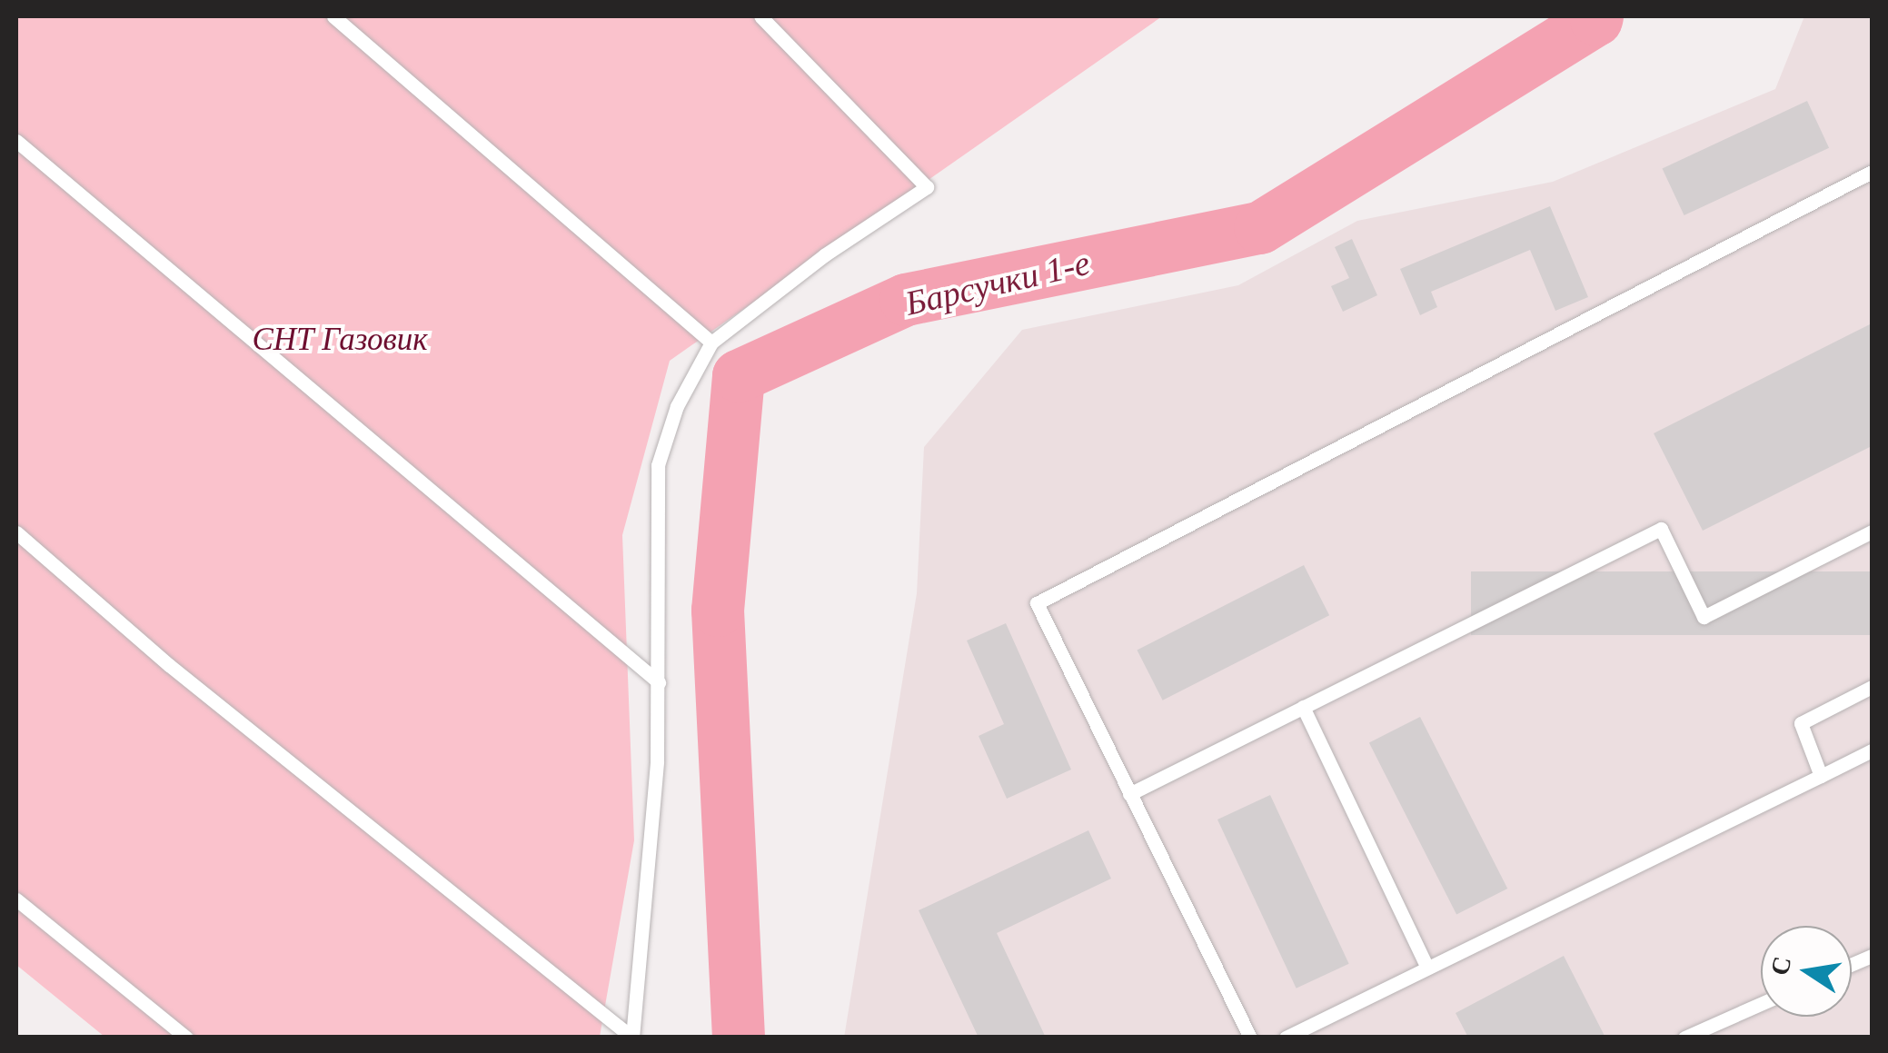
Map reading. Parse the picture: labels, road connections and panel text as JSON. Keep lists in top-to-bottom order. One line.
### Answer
{"water":["Барсучки 1-е"],"parks":["СНТ Газовик"],"north":"left"}
